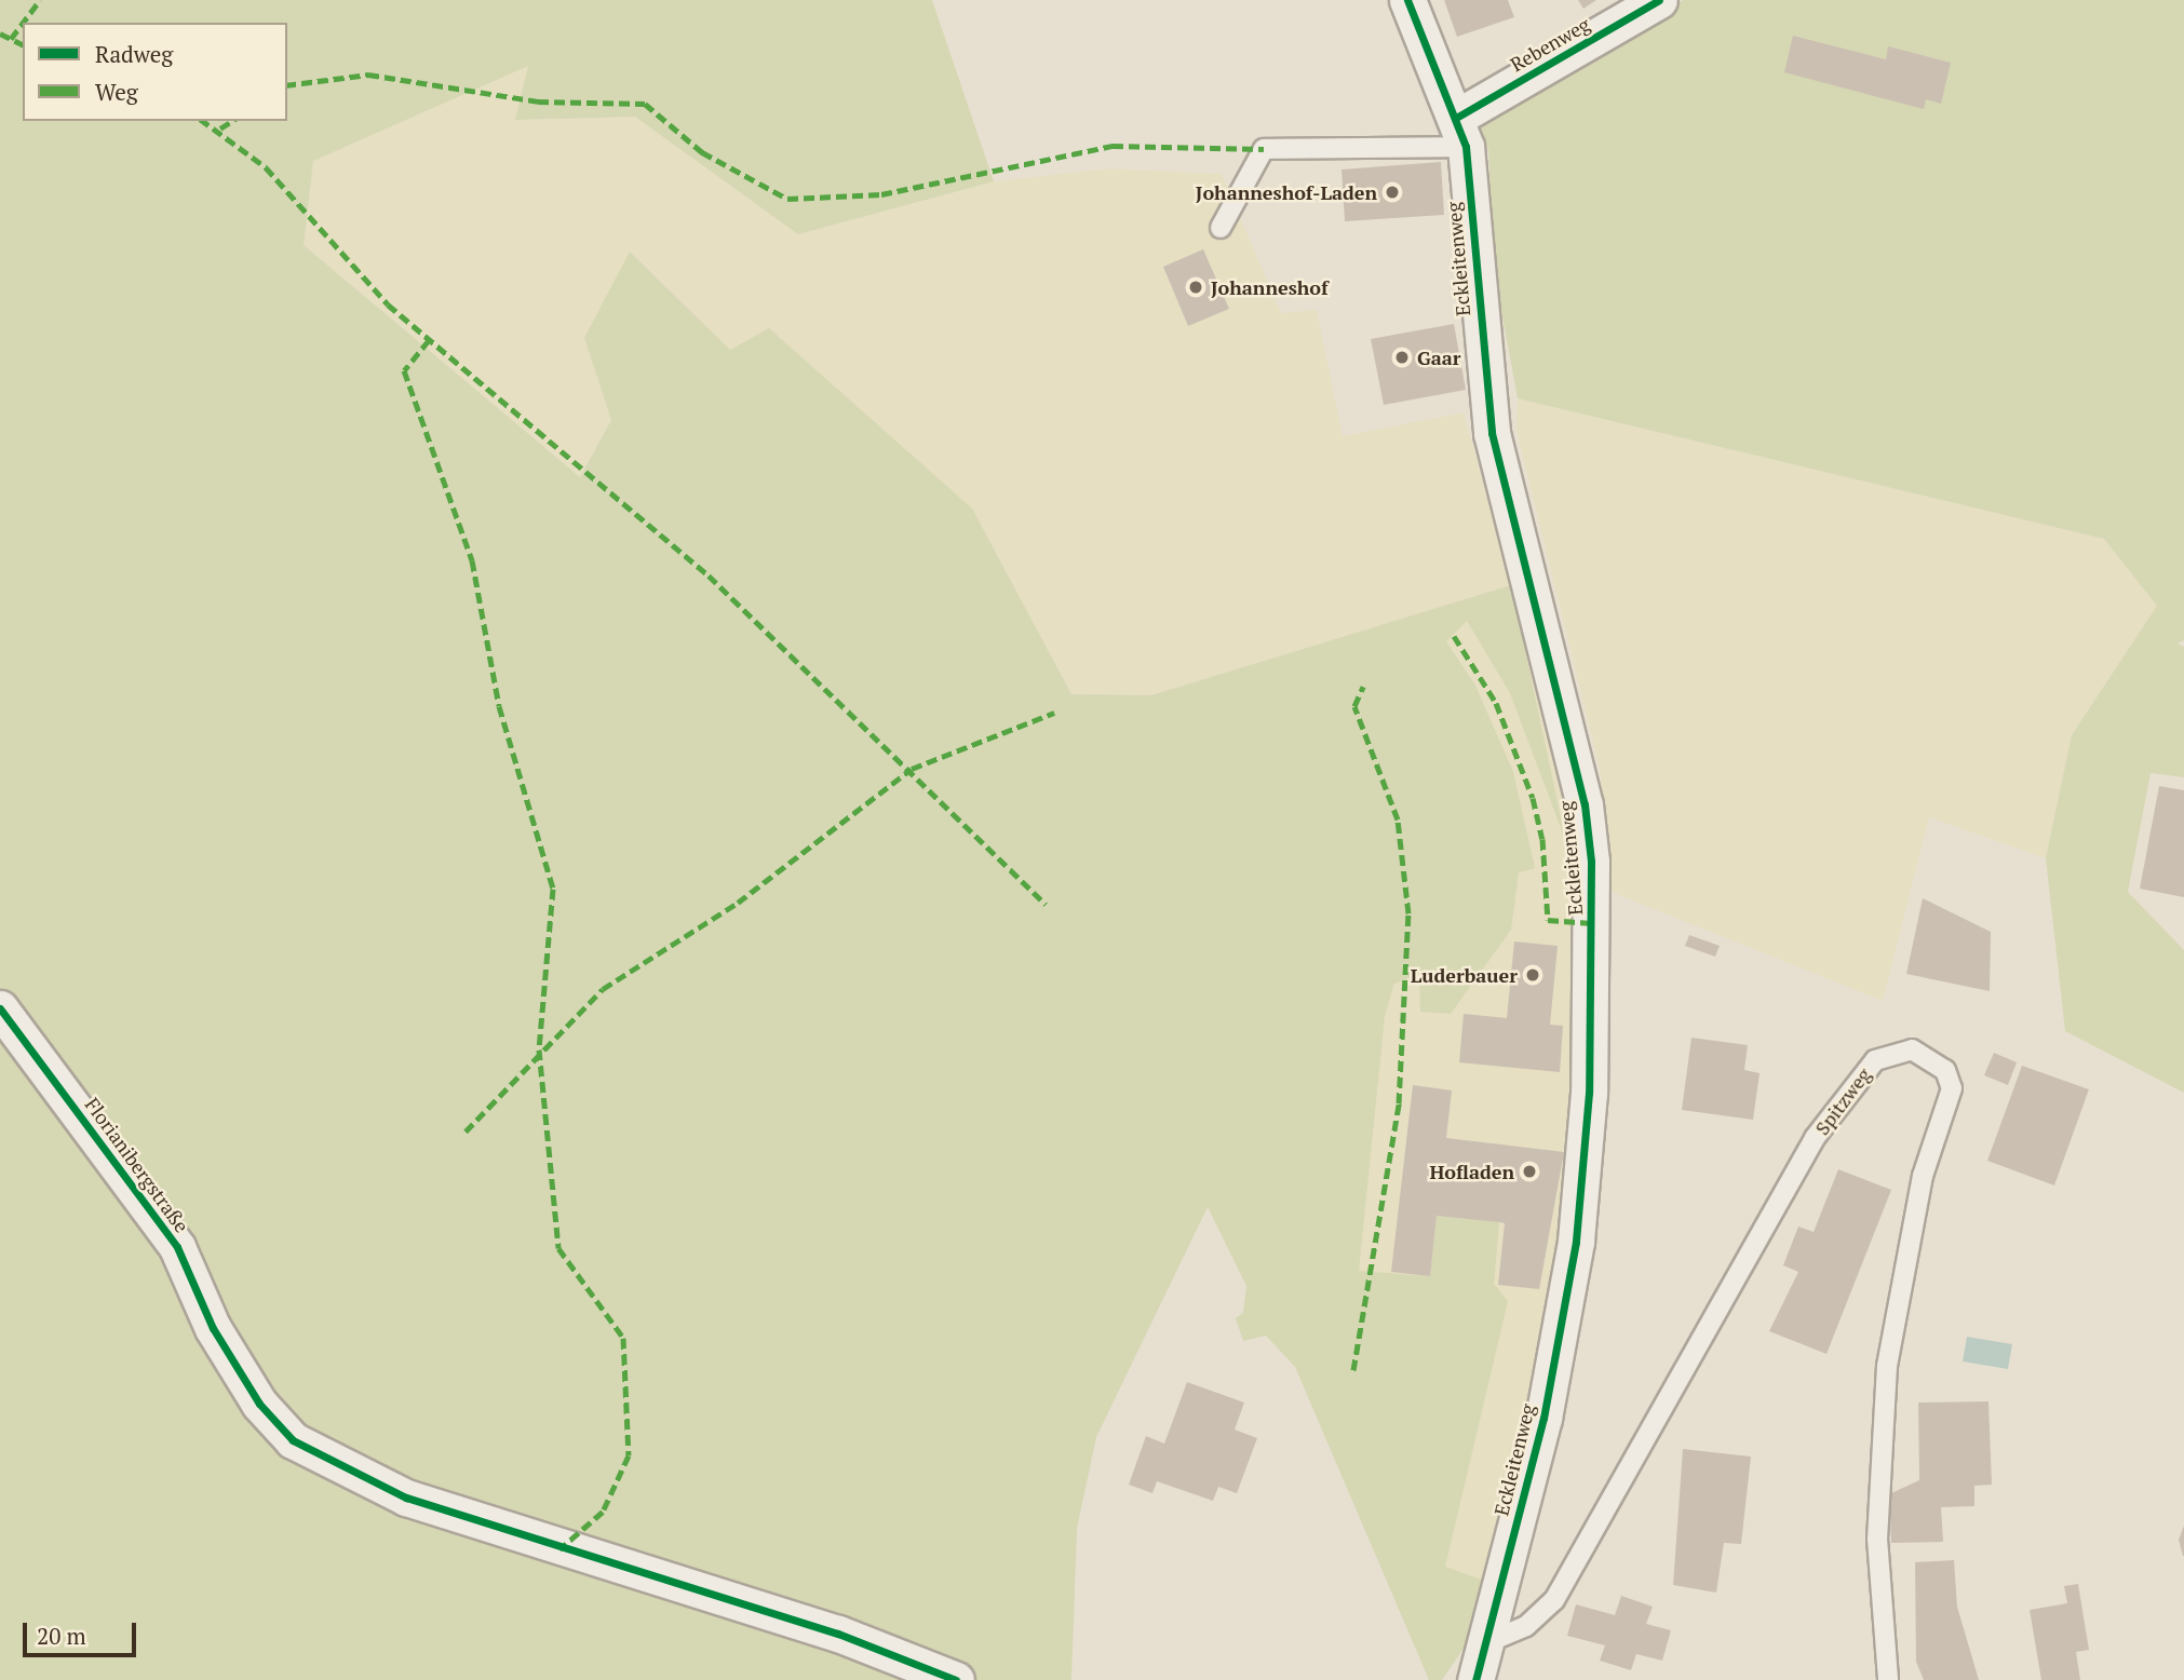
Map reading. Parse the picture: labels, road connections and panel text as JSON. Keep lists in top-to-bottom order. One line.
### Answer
{"streets":{"street":["Rebenweg","Eckleitenweg","Florianibergstraße"],"lane":["Spitzweg"]},"crossings":[["Rebenweg","Eckleitenweg"],["Eckleitenweg","Spitzweg"]],"places":["Johanneshof-Laden","Johanneshof","Gaar","Luderbauer","Hofladen"],"legend":["Radweg","Weg"],"scale_bar":"20 m"}
